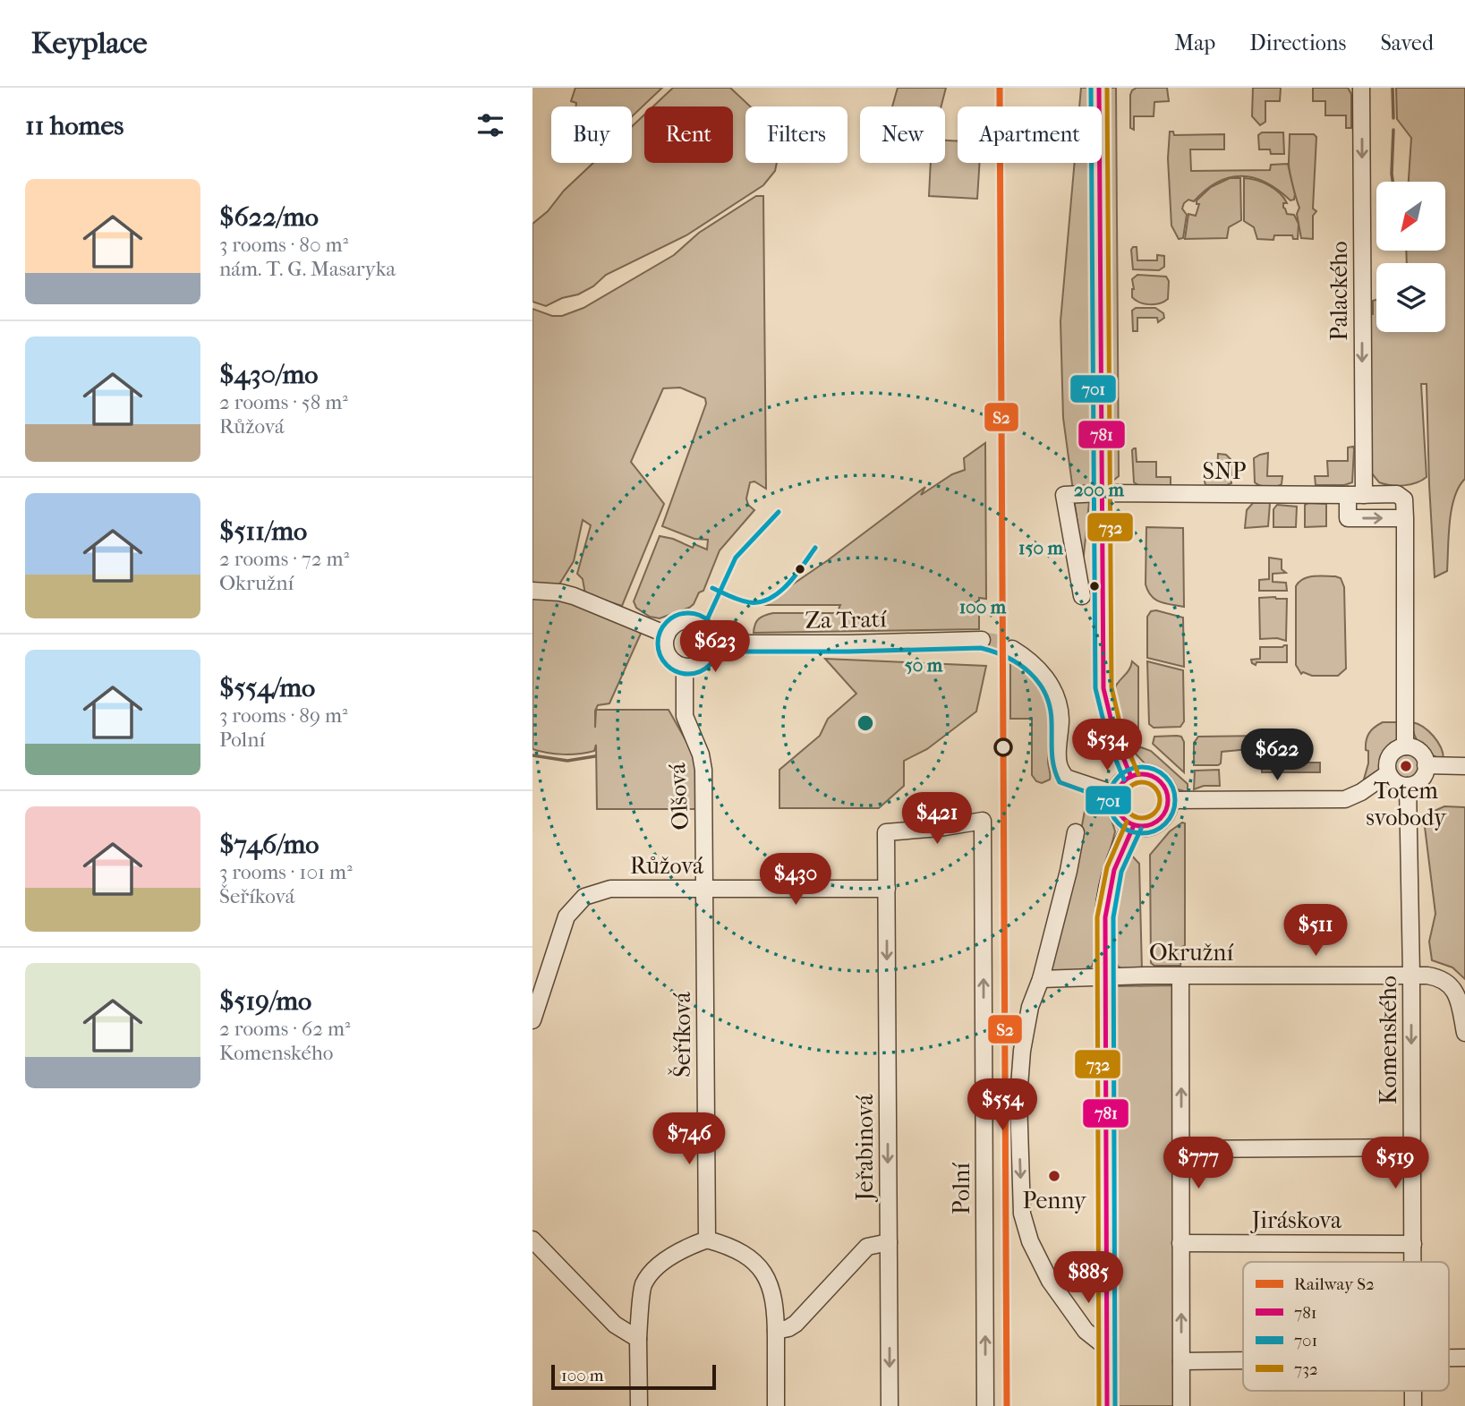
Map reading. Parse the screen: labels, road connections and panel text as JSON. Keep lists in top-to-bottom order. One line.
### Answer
{"streets":{"street":["Palackého","SNP","Za Tratí","Olšová","Růžová","Okružní","Šeříková","Komenského","Jeřabinová","Polní","Jiráskova"]},"crossings":[["Palackého","SNP"],["Za Tratí","Olšová"],["Olšová","Růžová"],["Olšová","Šeříková"],["Růžová","Šeříková"],["Růžová","Jeřabinová"],["Okružní","Komenského"],["Komenského","Jiráskova"],["Jeřabinová","Polní"]],"one_way":["Palackého","Komenského"],"places":["Totem svobody","Penny"],"lines":["rail line S2","transit line 781","transit line 701","transit line 732"],"legend":["Railway S2","781","701","732"],"scale_bar":"100 m","north":"bottom left","page":{"header":"Keyplace","nav":["Map","Directions","Saved"],"heading":"11 homes","chip":["Buy","Rent","Filters","New","Apartment"],"list":[{"name":"$622/mo","note":"3 rooms · 80 m² · nám. T. G. Masaryka"},{"name":"$430/mo","note":"2 rooms · 58 m² · Růžová"},{"name":"$511/mo","note":"2 rooms · 72 m² · Okružní"},{"name":"$554/mo","note":"3 rooms · 89 m² · Polní"},{"name":"$746/mo","note":"3 rooms · 101 m² · Šeříková"},{"name":"$519/mo","note":"2 rooms · 62 m² · Komenského"}],"price":["$623","$534","$622","$421","$430","$511","$554","$746","$777","$519","$885"],"scale":"100 m"},"rings":["200 m","150 m","100 m","50 m"]}
